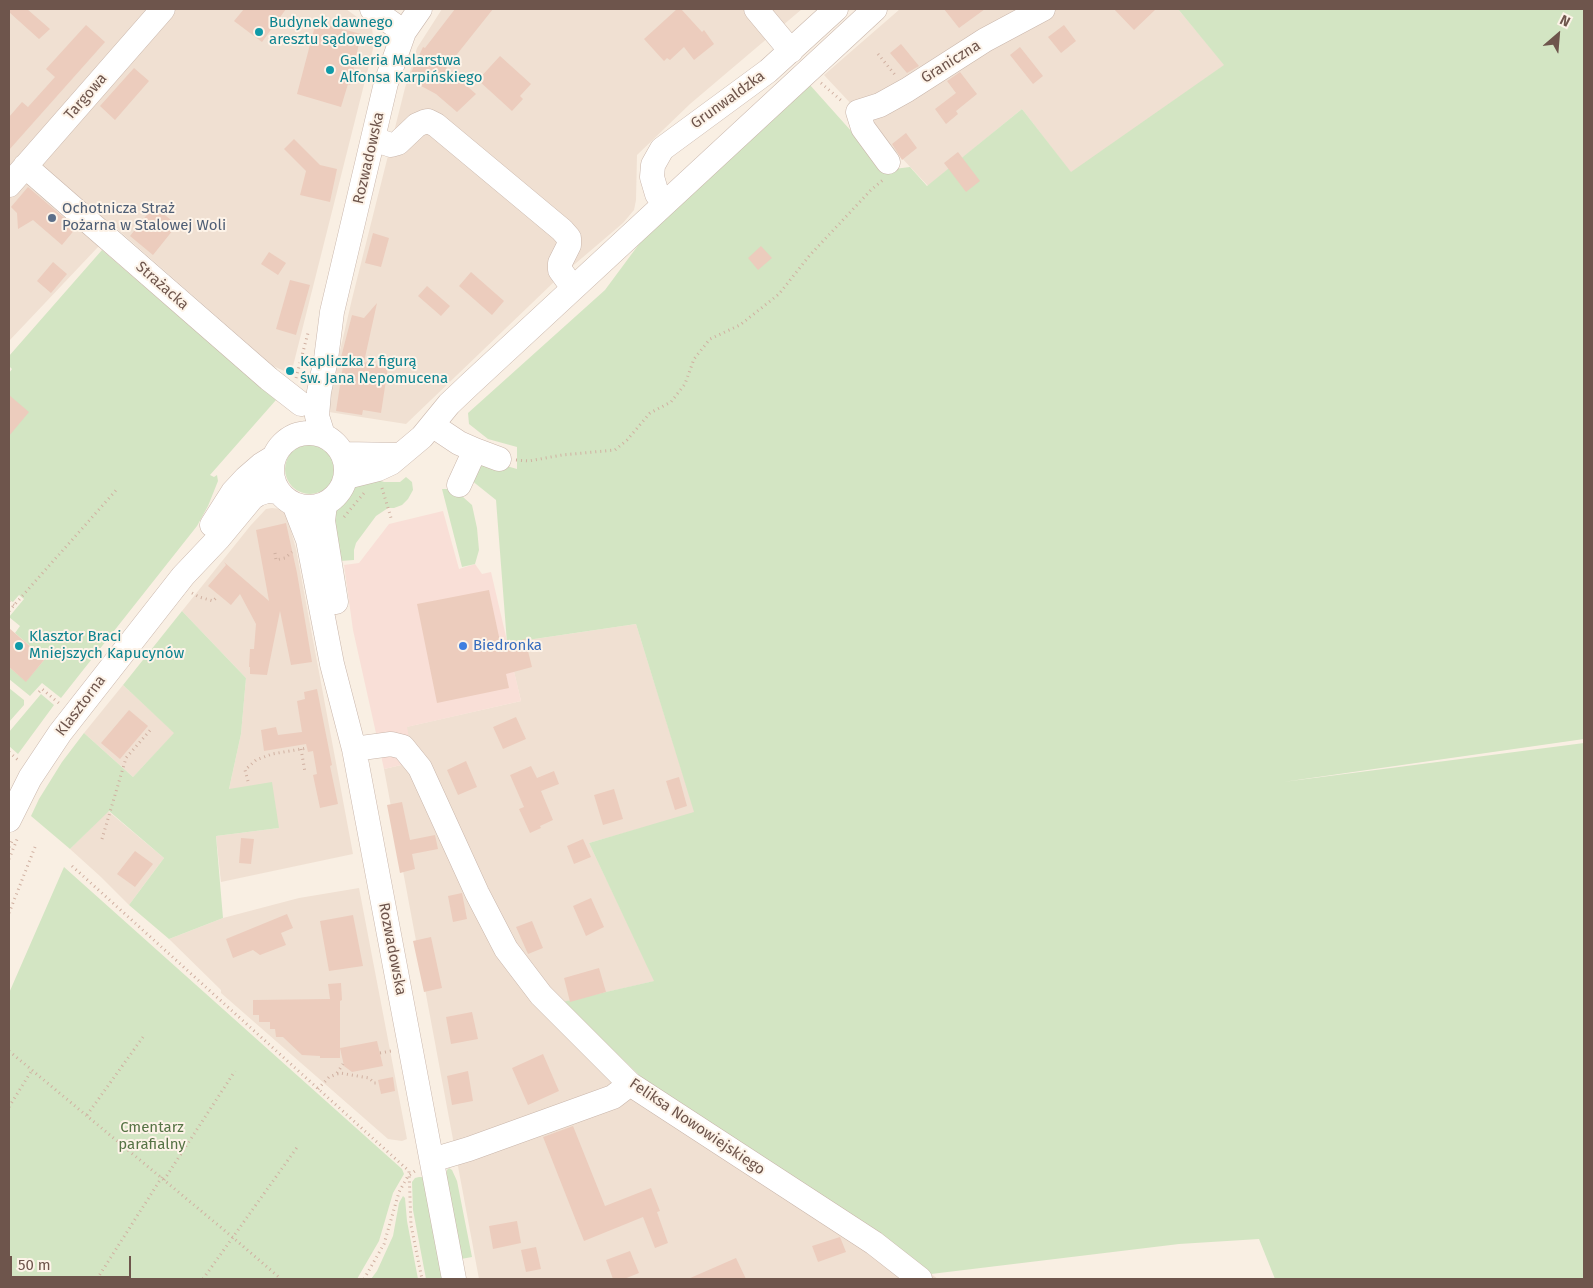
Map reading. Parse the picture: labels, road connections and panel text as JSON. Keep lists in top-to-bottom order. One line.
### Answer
{"streets":{"street":["Graniczna","Targowa","Grunwaldzka","Rozwadowska","Strażacka","Klasztorna","Feliksa Nowowiejskiego"]},"crossings":[["Targowa","Strażacka"],["Rozwadowska","Strażacka"],["Rozwadowska","Klasztorna"],["Rozwadowska","Feliksa Nowowiejskiego"]],"parks":["Cmentarz parafialny"],"places":["Budynek dawnego aresztu sądowego","Galeria Malarstwa Alfonsa Karpińskiego","Ochotnicza Straż Pożarna w Stalowej Woli","Kapliczka z figurą św. Jana Nepomucena","Klasztor Braci Mniejszych Kapucynów","Biedronka"],"scale_bar":"50 m","north":"top right"}
